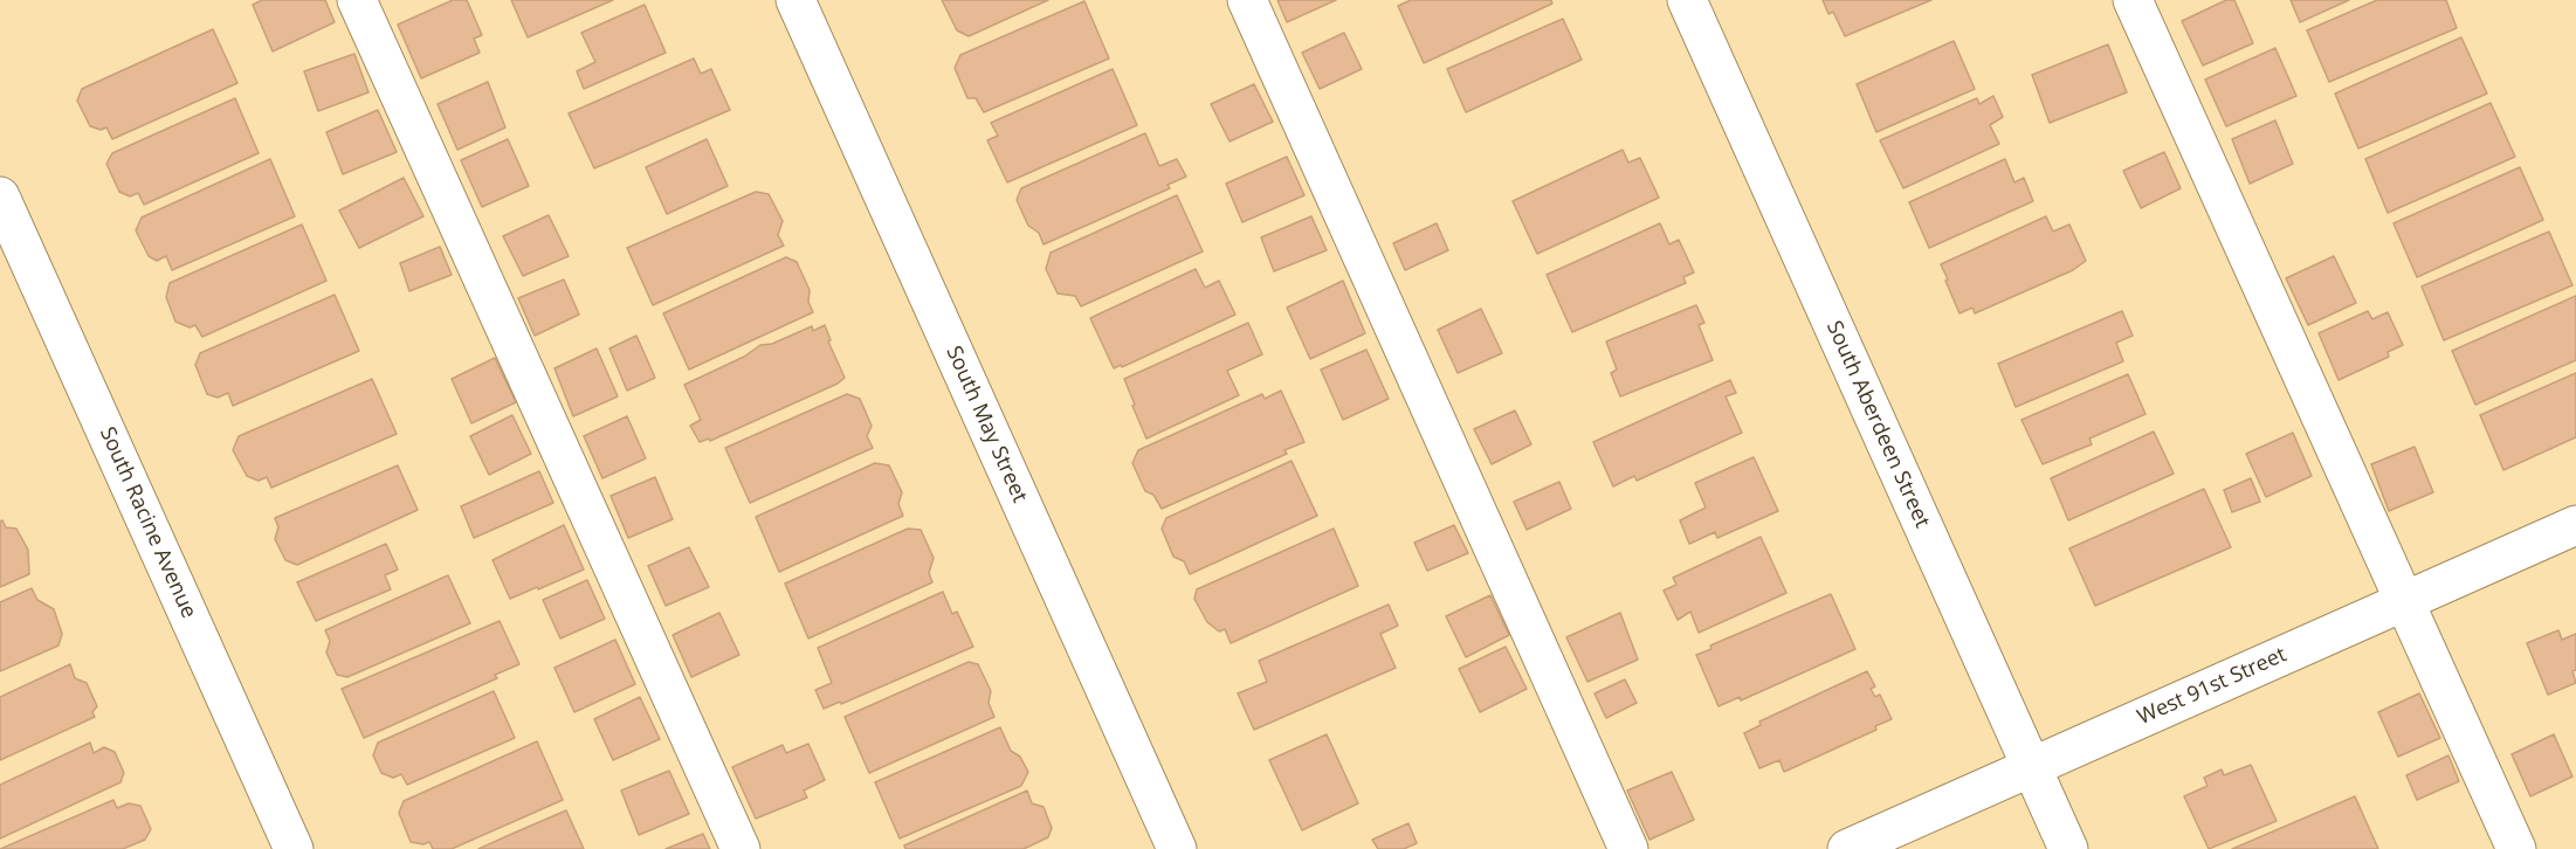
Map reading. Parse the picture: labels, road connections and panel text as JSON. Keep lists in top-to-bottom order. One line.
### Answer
{"streets":{"street":["South May Street","South Aberdeen Street","South Racine Avenue","West 91st Street"]},"crossings":[["South Aberdeen Street","West 91st Street"]]}
